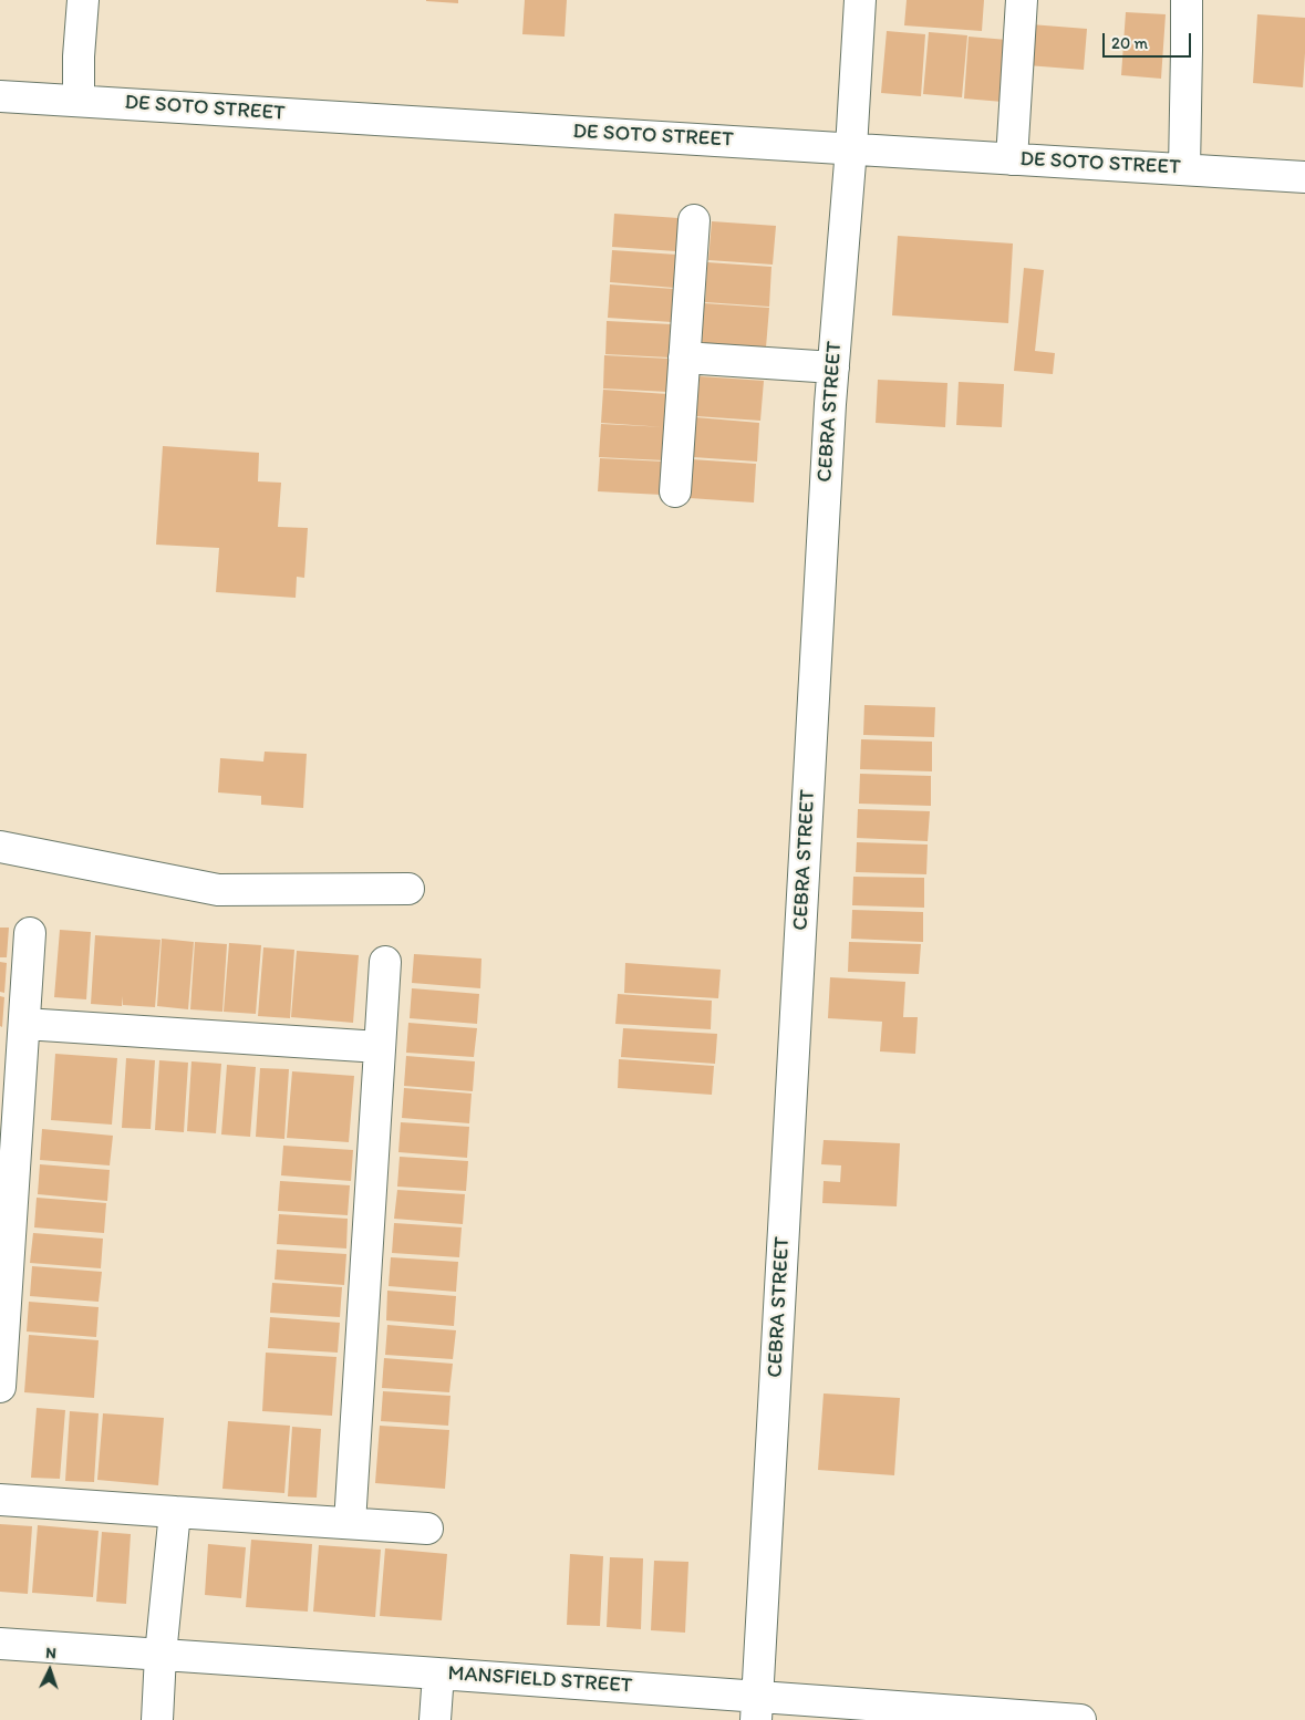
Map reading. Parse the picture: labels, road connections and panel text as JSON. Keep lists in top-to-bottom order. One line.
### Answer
{"streets":{"street":["DE SOTO STREET","CEBRA STREET","MANSFIELD STREET"]},"crossings":[["DE SOTO STREET","CEBRA STREET"],["CEBRA STREET","MANSFIELD STREET"]],"scale_bar":"20 m","north":"top"}
